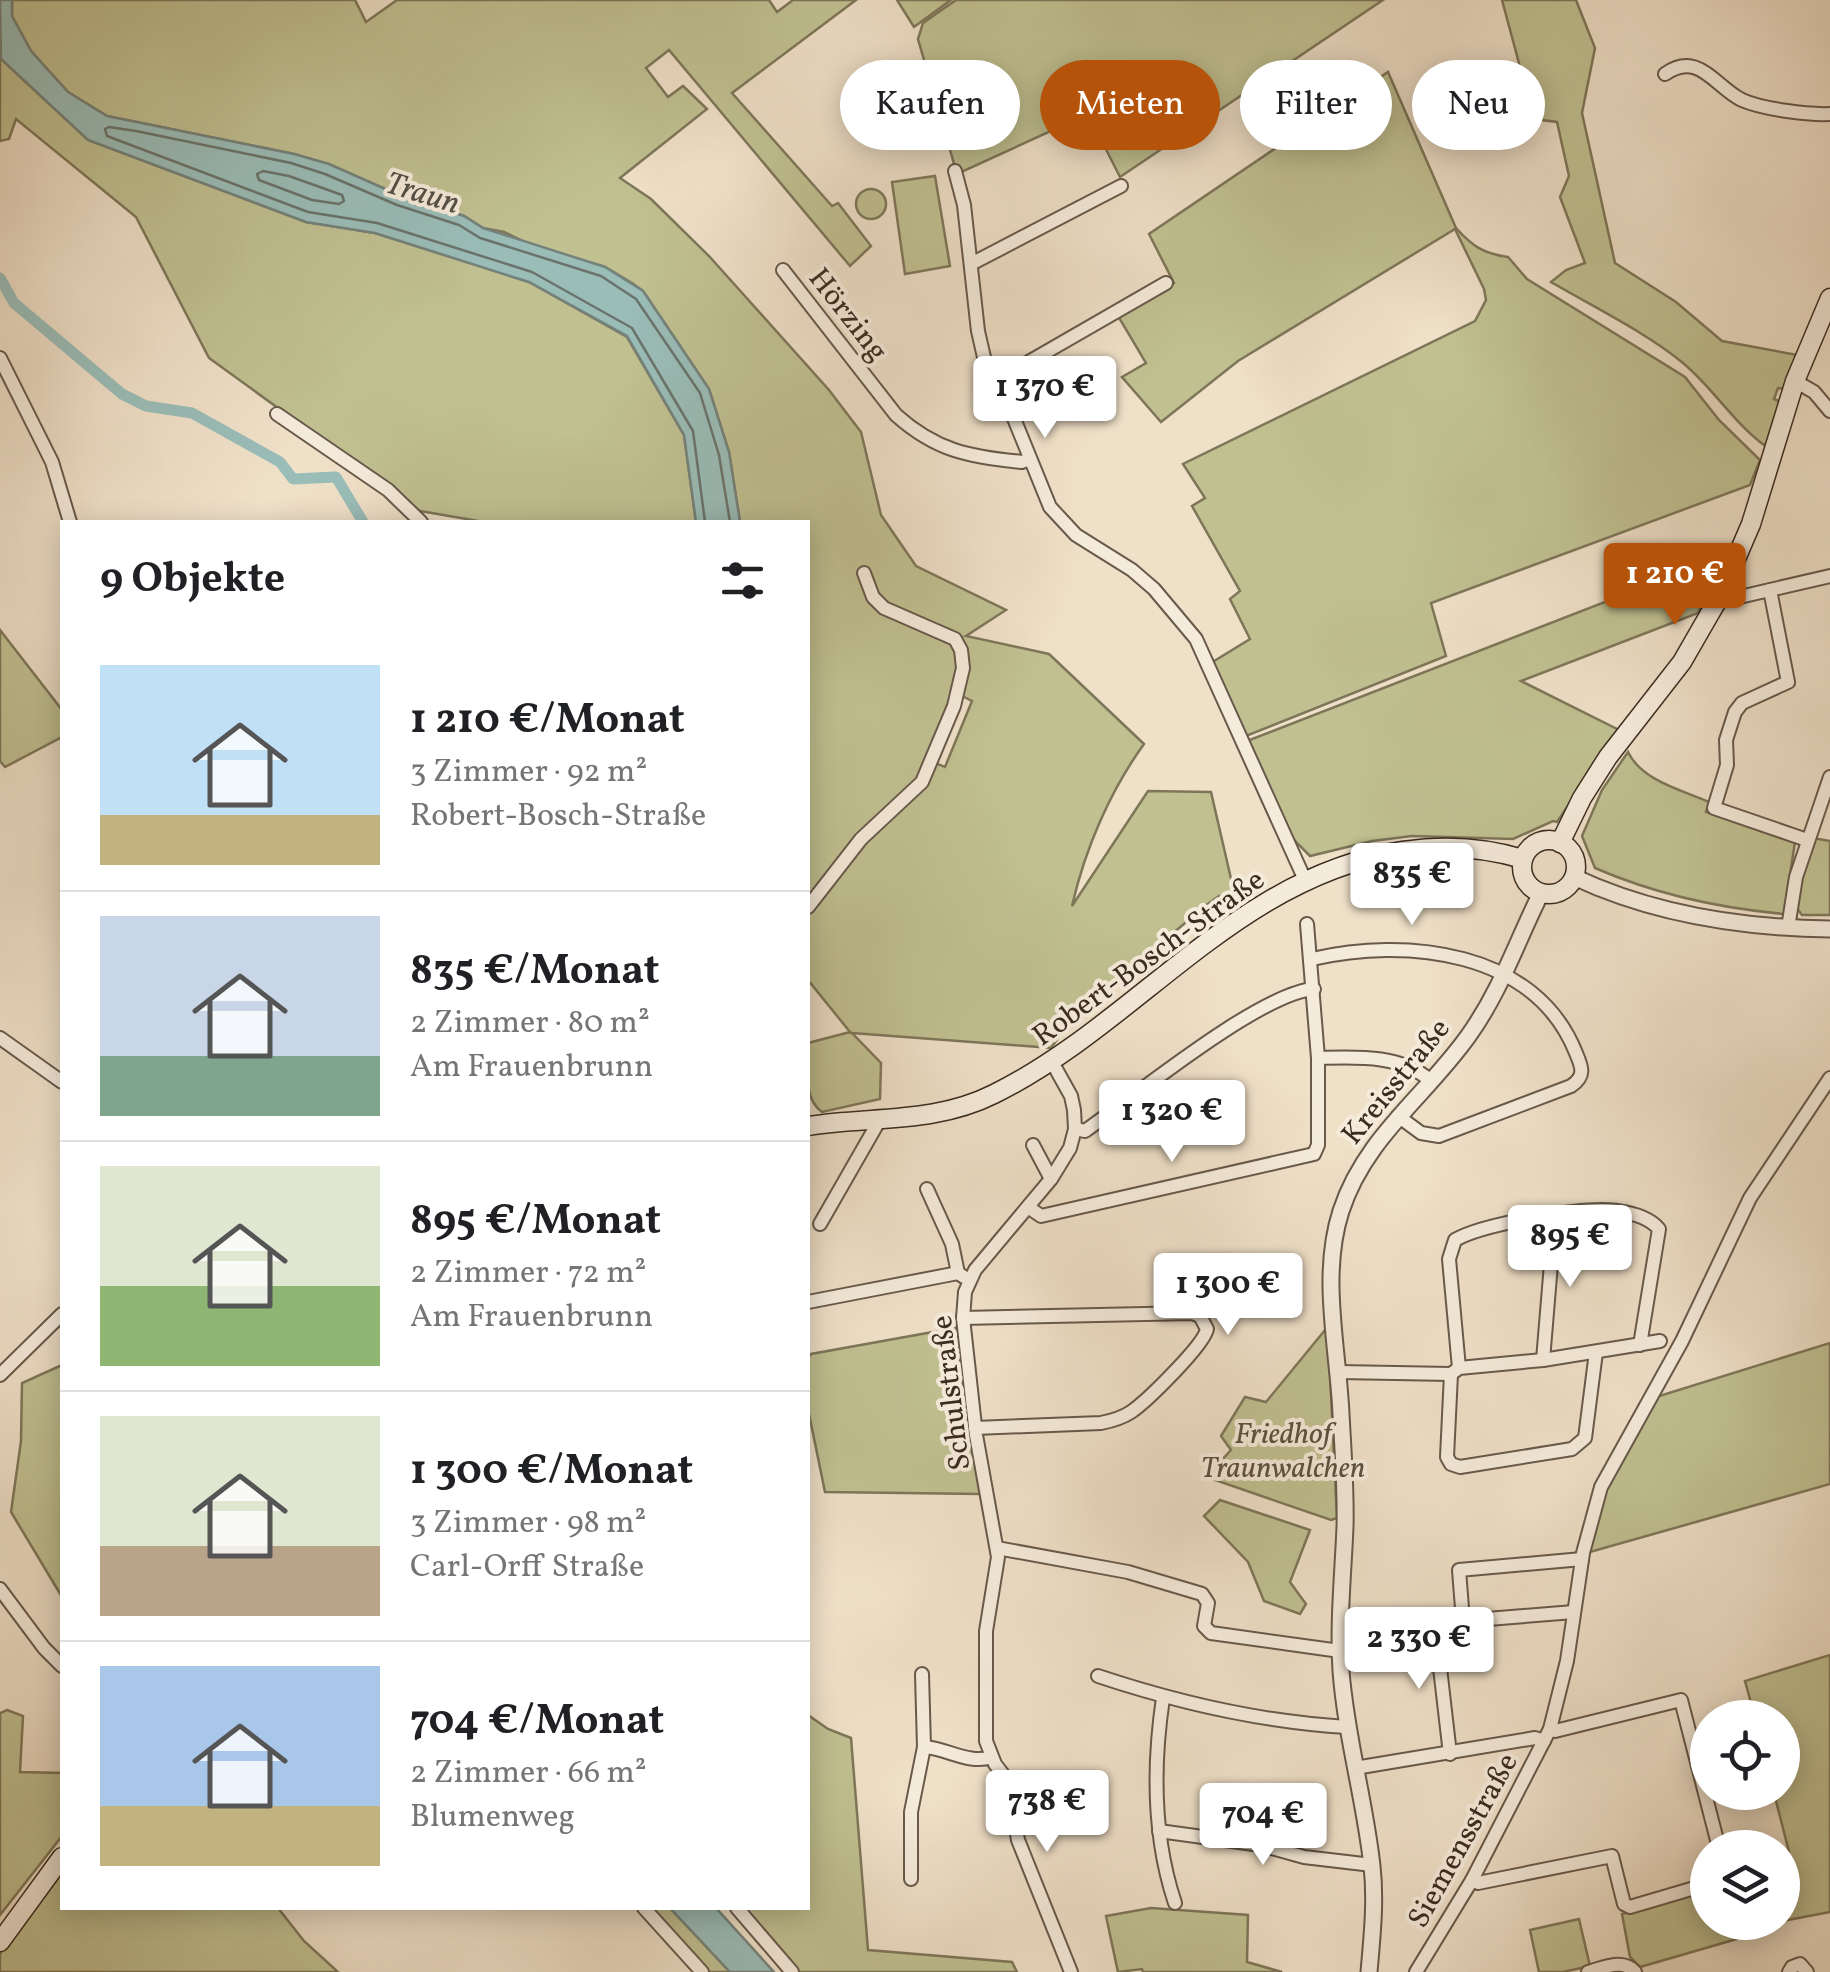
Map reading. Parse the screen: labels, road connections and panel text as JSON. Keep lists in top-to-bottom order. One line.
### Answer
{"streets":{"main road":["Robert-Bosch-Straße"],"street":["Hörzing","Kreisstraße","Schulstraße","Siemensstraße"]},"crossings":[["Robert-Bosch-Straße","Kreisstraße"]],"water":["Traun"],"parks":["Friedhof Traunwalchen"],"page":{"chip":["Kaufen","Mieten","Filter","Neu"],"price":["1 370 €","1 210 €","835 €","1 320 €","895 €","1 300 €","2 330 €","738 €","704 €"],"heading":"9 Objekte","list":[{"name":"1 210 €/Monat","note":"3 Zimmer · 92 m² · Robert-Bosch-Straße"},{"name":"835 €/Monat","note":"2 Zimmer · 80 m² · Am Frauenbrunn"},{"name":"895 €/Monat","note":"2 Zimmer · 72 m² · Am Frauenbrunn"},{"name":"1 300 €/Monat","note":"3 Zimmer · 98 m² · Carl-Orff Straße"},{"name":"704 €/Monat","note":"2 Zimmer · 66 m² · Blumenweg"}]}}
